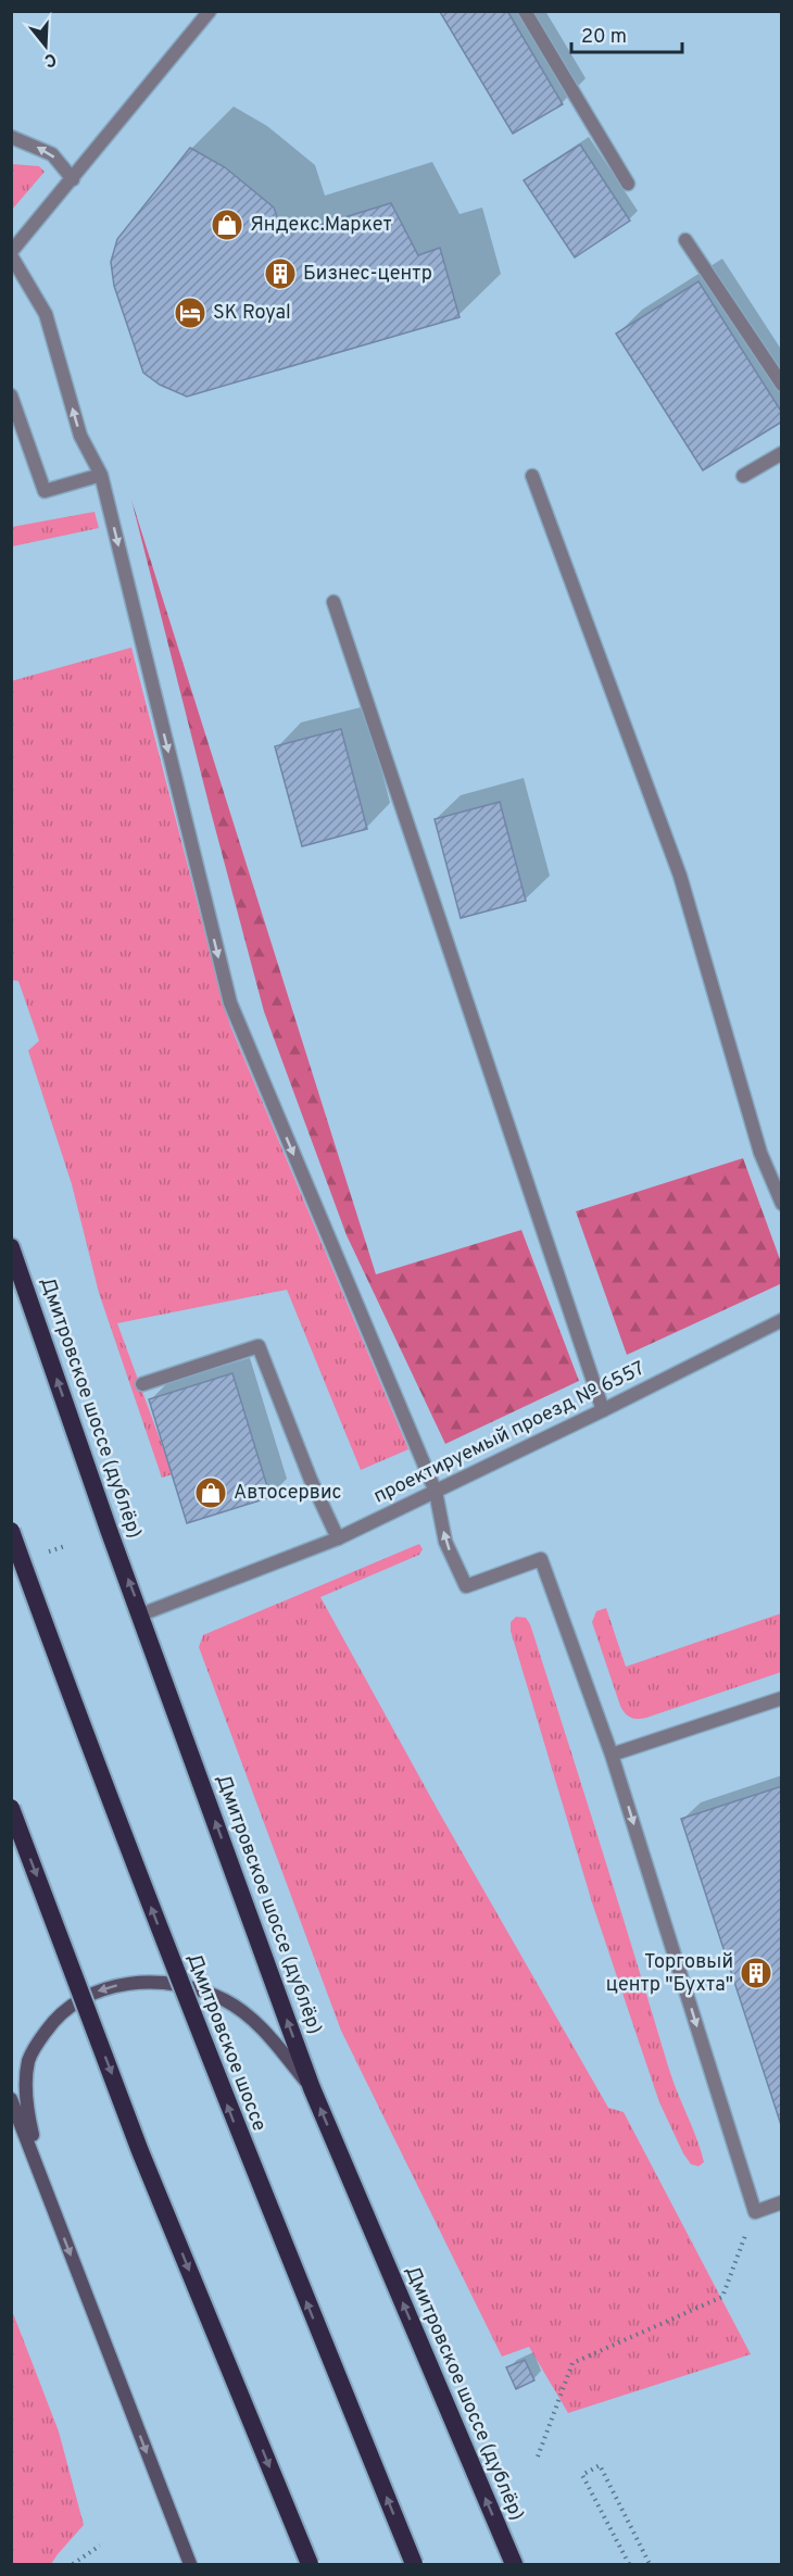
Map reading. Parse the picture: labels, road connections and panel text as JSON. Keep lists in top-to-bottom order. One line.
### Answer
{"streets":{"highway":["Дмитровское шоссе (дублёр)","Дмитровское шоссе"],"street":["проектируемый проезд № 6557"]},"crossings":[["Дмитровское шоссе (дублёр)","проектируемый проезд № 6557"]],"one_way":["Дмитровское шоссе (дублёр)"],"places":{"shop":["Яндекс.Маркет","Автосервис"],"building":["Бизнес-центр","Торговый центр \"Бухта\""],"hotel":["SK Royal"]},"scale_bar":"20 m","north":"bottom"}
